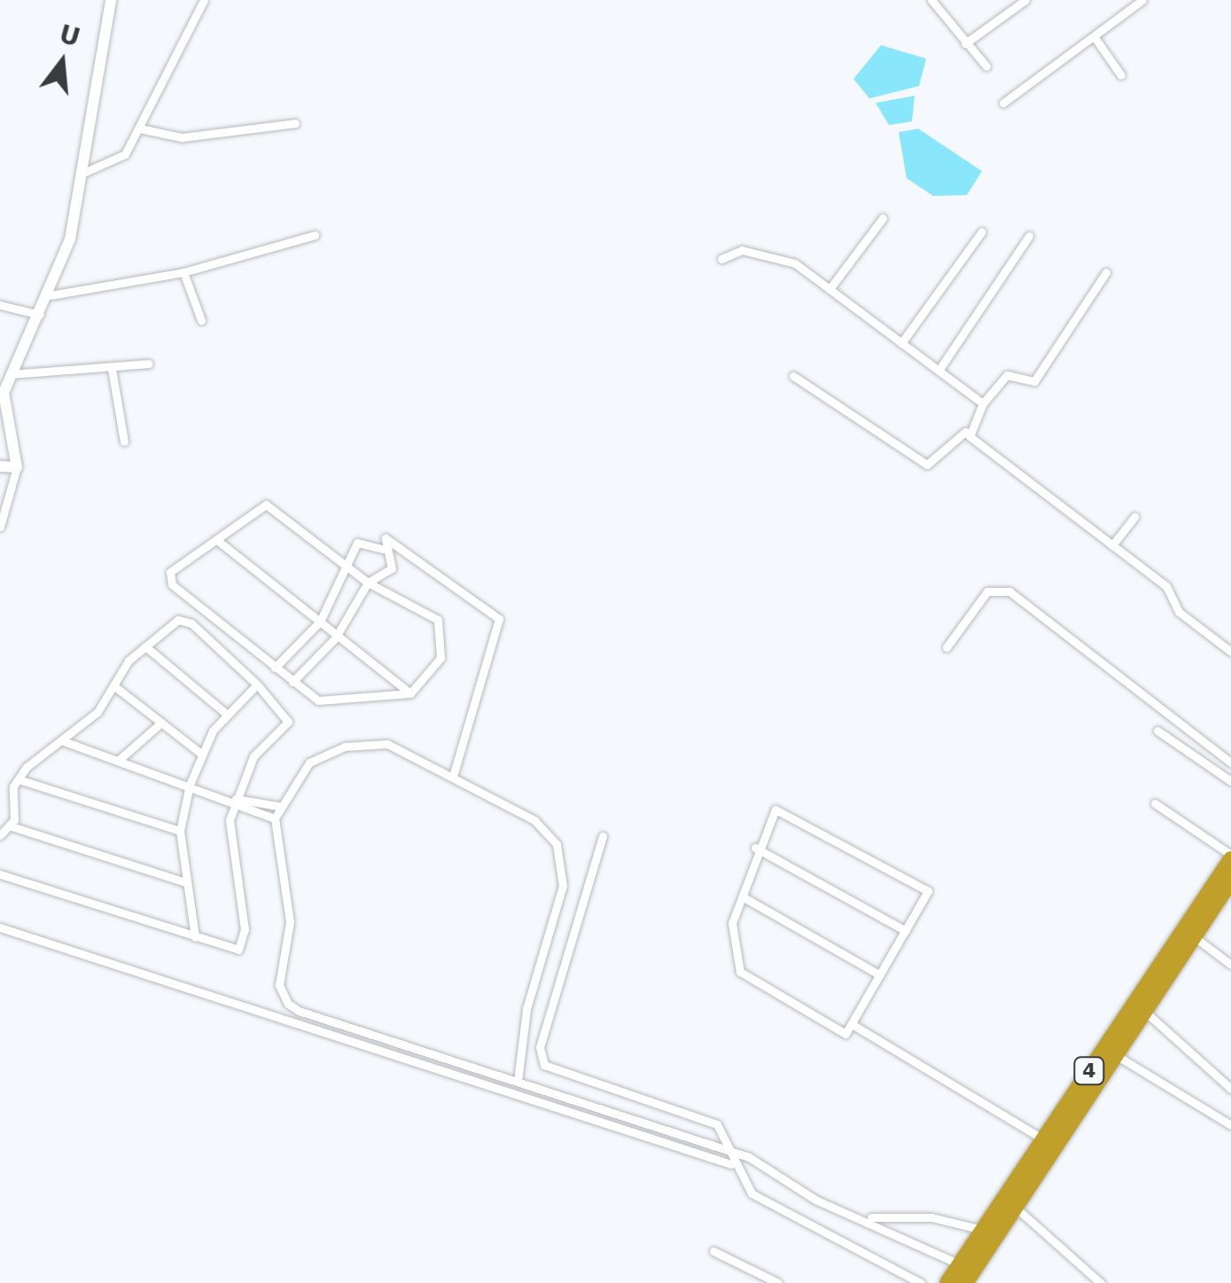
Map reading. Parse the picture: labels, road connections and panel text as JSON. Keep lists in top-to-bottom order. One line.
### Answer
{"streets":{"highway":["4"]},"north":"top"}
